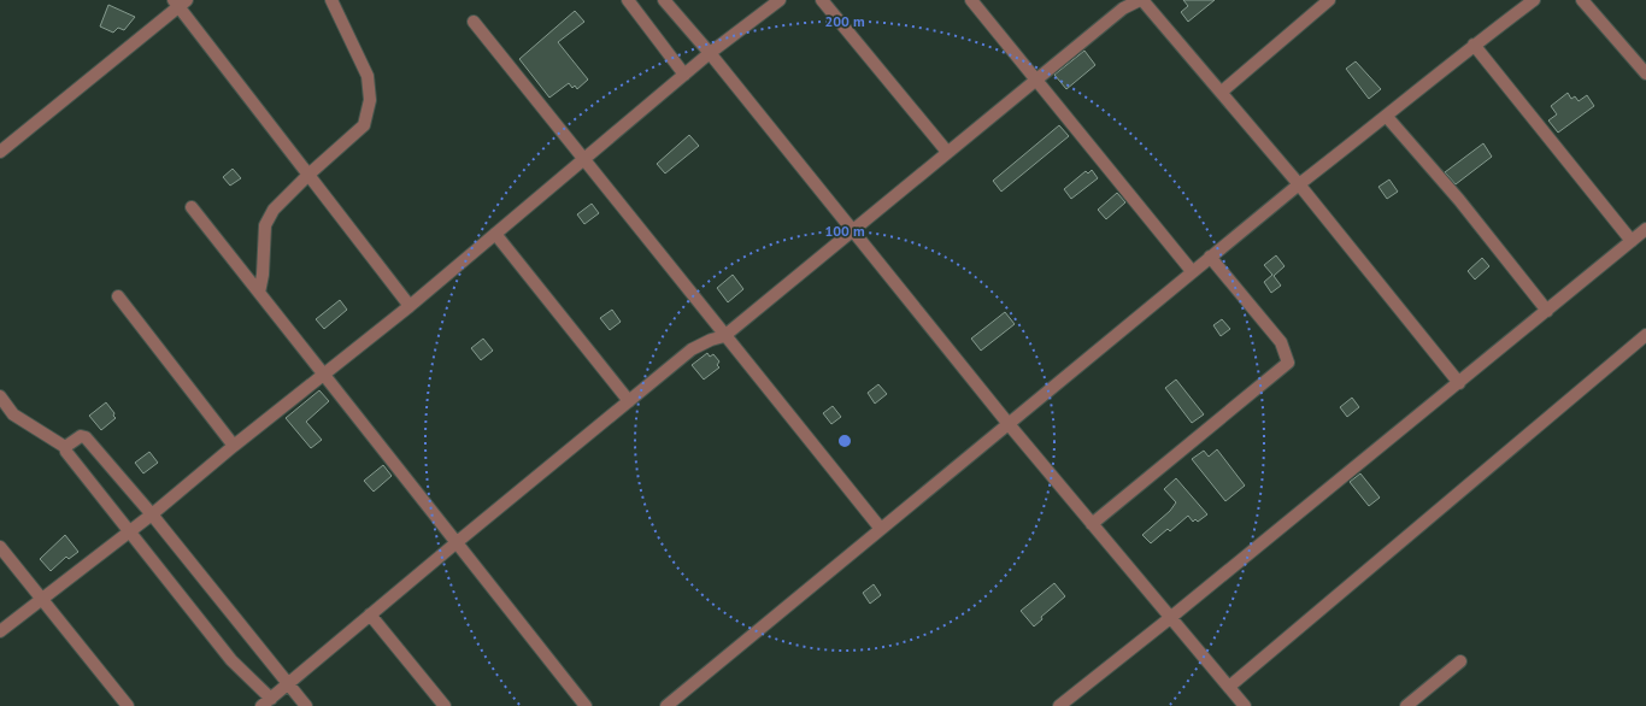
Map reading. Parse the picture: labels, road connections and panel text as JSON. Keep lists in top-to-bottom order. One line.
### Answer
{"rings":["200 m","100 m"]}
